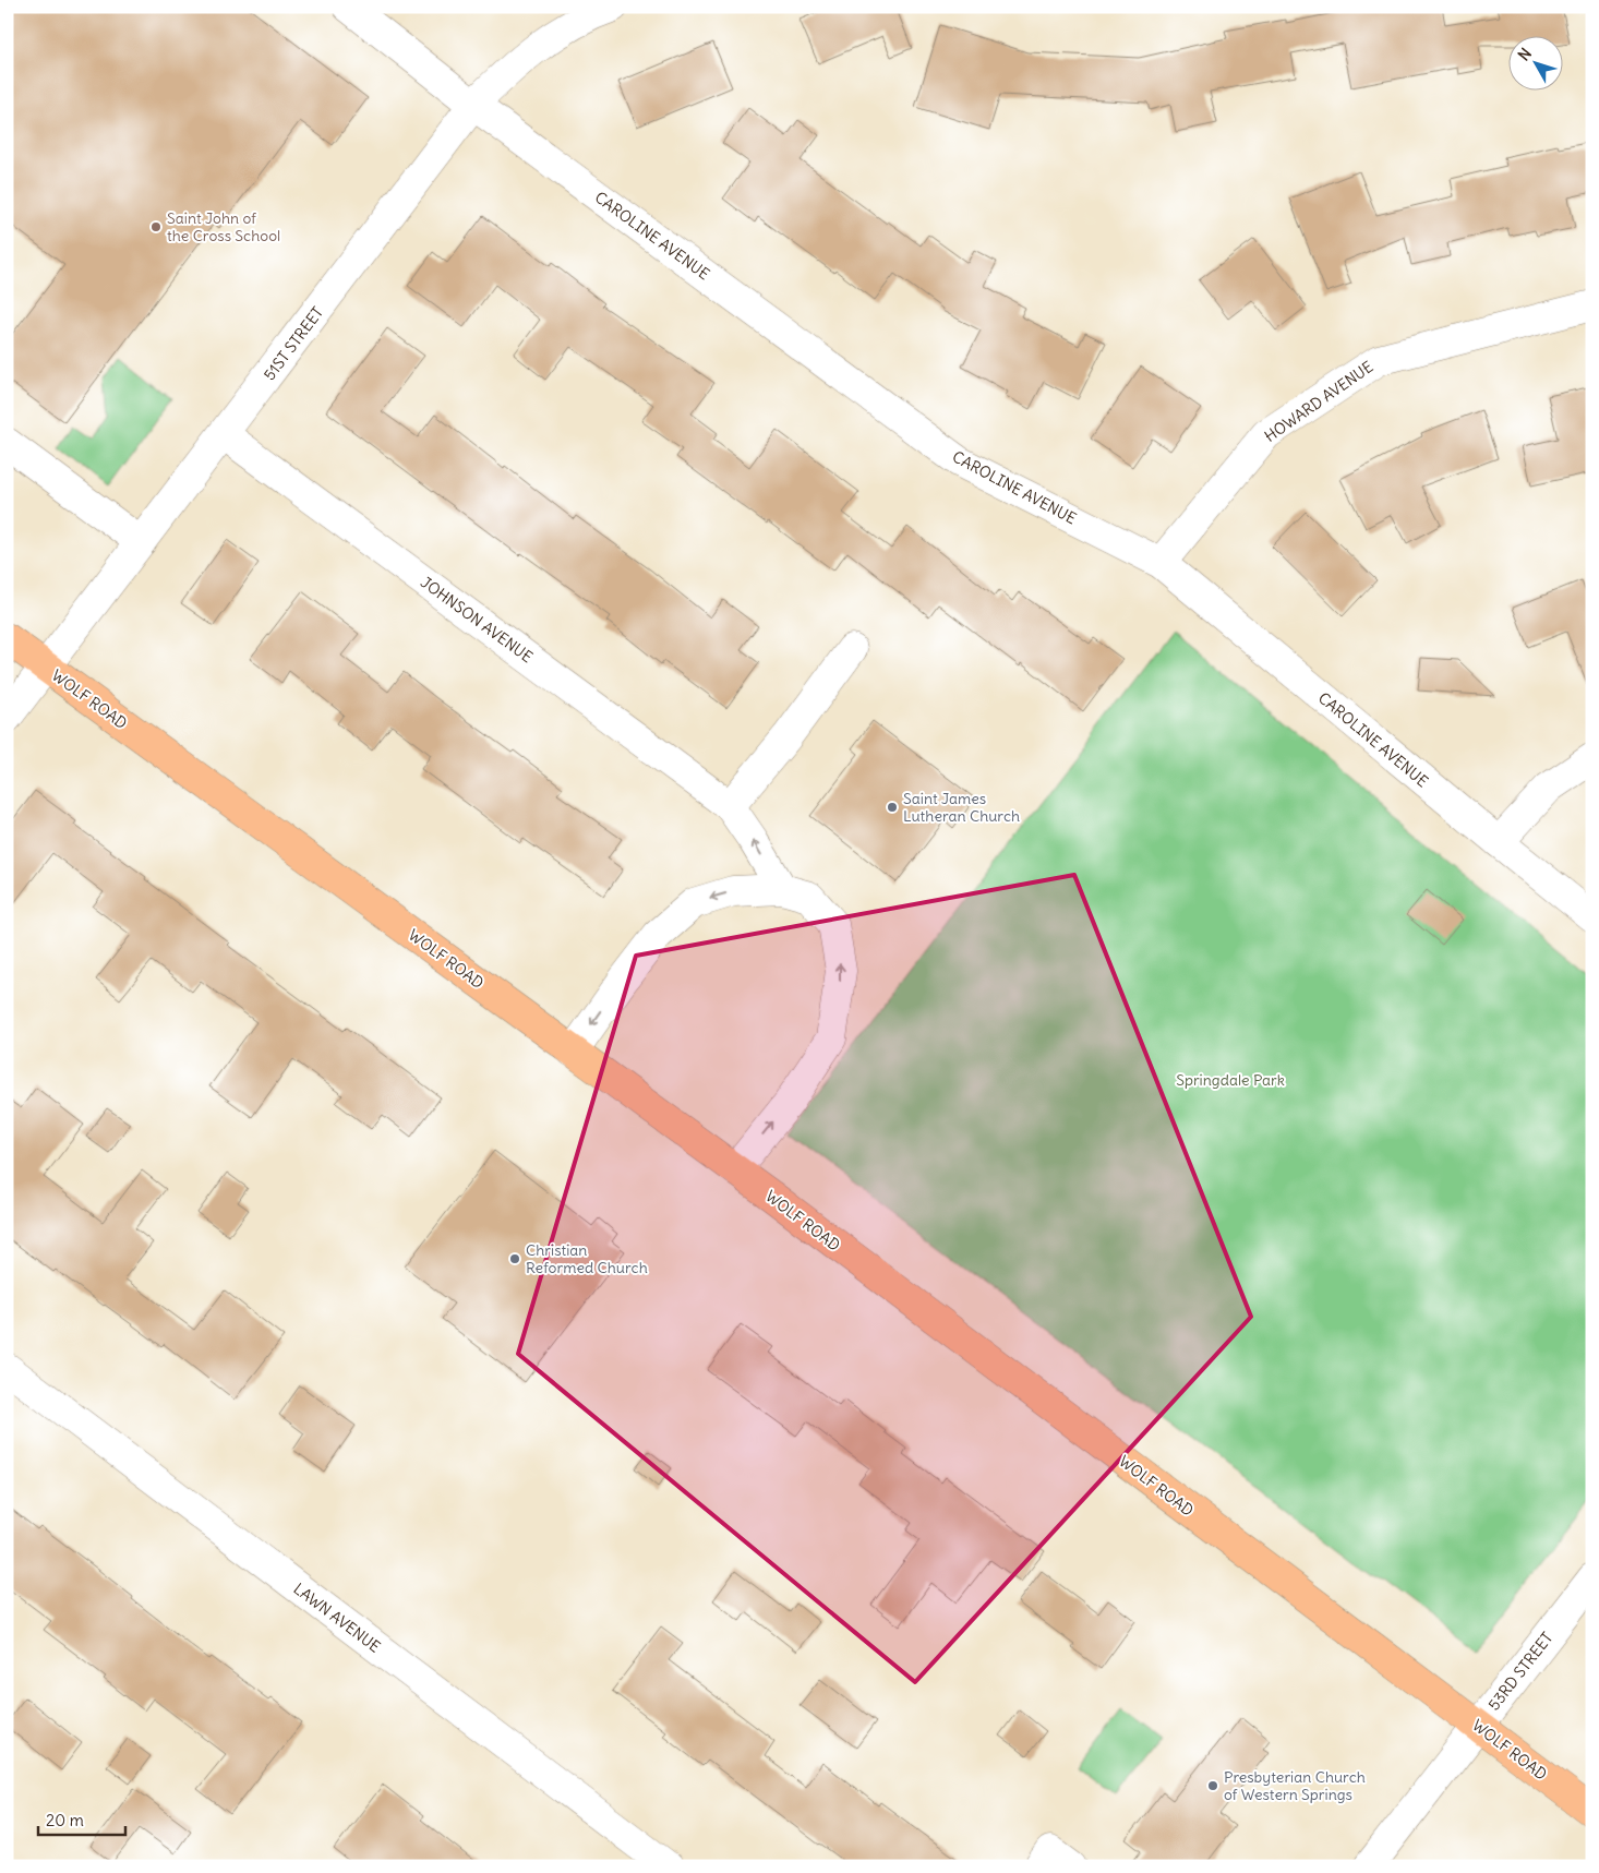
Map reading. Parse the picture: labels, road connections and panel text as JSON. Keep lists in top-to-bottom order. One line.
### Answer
{"streets":{"main road":["WOLF ROAD"],"street":["CAROLINE AVENUE","51ST STREET","HOWARD AVENUE","JOHNSON AVENUE","LAWN AVENUE","53RD STREET"]},"crossings":[["CAROLINE AVENUE","51ST STREET"],["CAROLINE AVENUE","HOWARD AVENUE"],["51ST STREET","JOHNSON AVENUE"],["51ST STREET","WOLF ROAD"],["WOLF ROAD","53RD STREET"]],"parks":["Springdale Park"],"places":["Saint John of the Cross School","Saint James Lutheran Church","Christian Reformed Church","Presbyterian Church of Western Springs"],"scale_bar":"20 m","north":"top left"}
